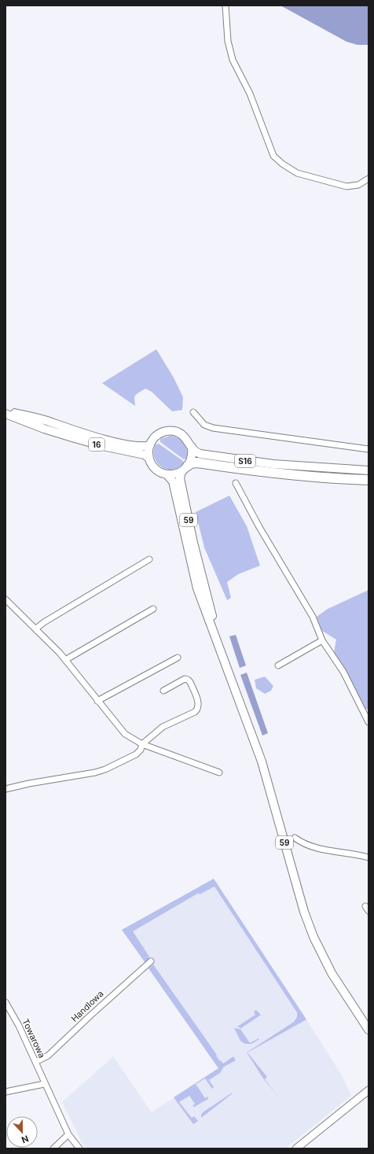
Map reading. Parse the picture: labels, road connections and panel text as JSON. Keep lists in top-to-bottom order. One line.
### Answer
{"streets":{"highway":["S16"],"main road":["16","59"],"street":["Handlowa","Towarowa"]},"crossings":[["16","S16"],["16","59"],["S16","59"],["Handlowa","Towarowa"]],"north":"bottom"}
